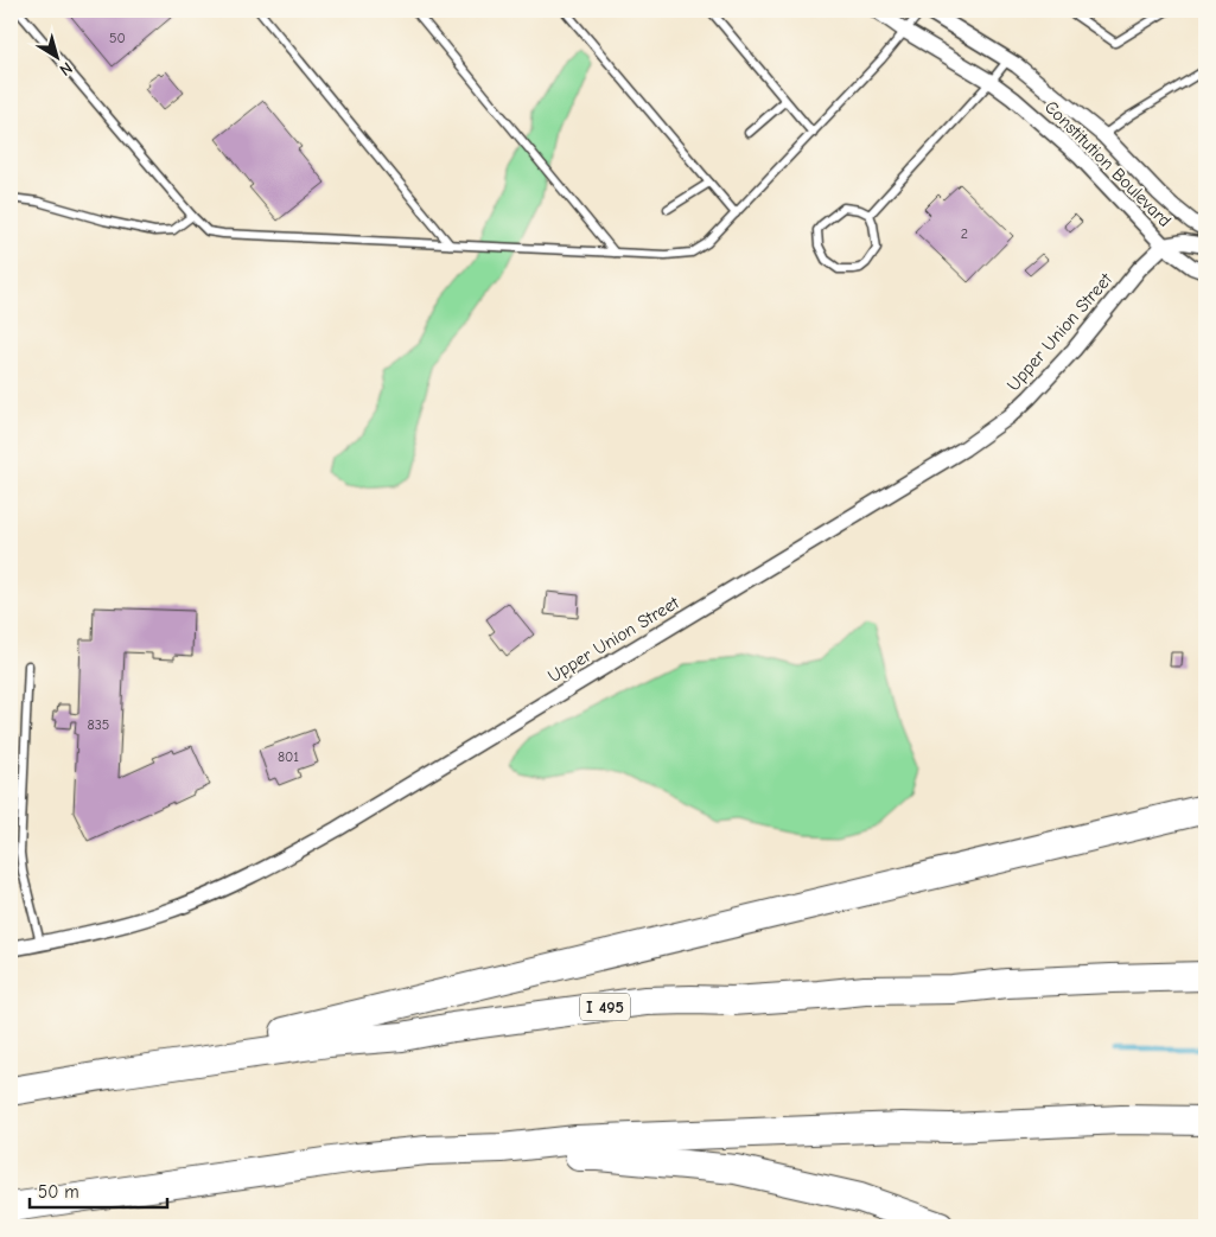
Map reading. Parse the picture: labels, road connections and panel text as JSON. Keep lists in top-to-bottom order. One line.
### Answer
{"streets":{"highway":["I 495"],"street":["Constitution Boulevard","Upper Union Street"]},"crossings":[["Constitution Boulevard","Upper Union Street"]],"house_numbers":["50","2","835","801"],"scale_bar":"50 m","north":"bottom right"}
